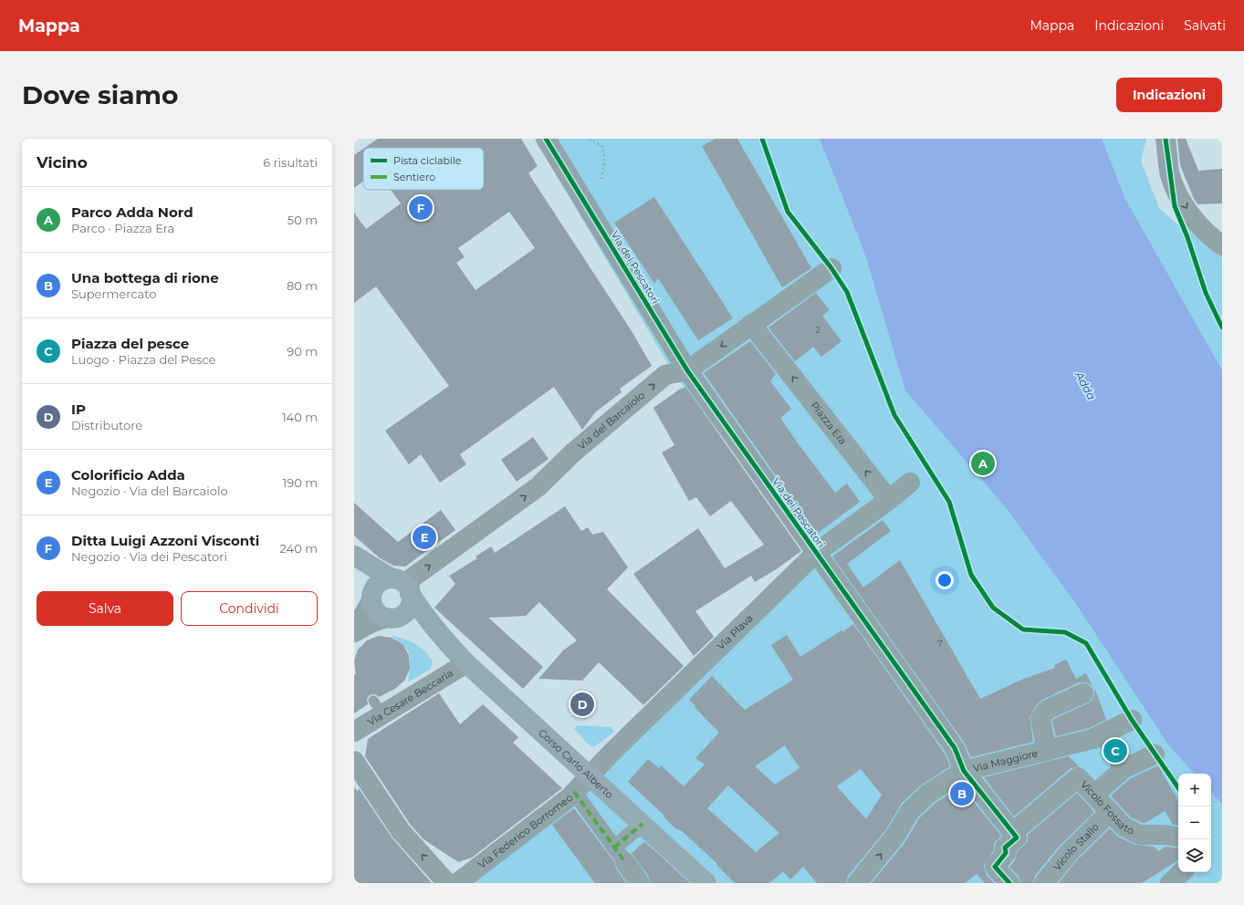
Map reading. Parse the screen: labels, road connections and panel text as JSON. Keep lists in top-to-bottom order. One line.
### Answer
{"streets":{"main road":["Corso Carlo Alberto"],"street":["Via dei Pescatori","Via del Barcaiolo","Piazza Era","Via Plava","Via Cesare Beccaria","Via Maggiore","Vicolo Fossato","Via Federico Borromeo","Vicolo Stallo"]},"crossings":[["Via dei Pescatori","Via del Barcaiolo"],["Via dei Pescatori","Via Plava"],["Via dei Pescatori","Via Maggiore"],["Via dei Pescatori","Vicolo Fossato"],["Via del Barcaiolo","Piazza Era"],["Via del Barcaiolo","Corso Carlo Alberto"],["Piazza Era","Via Plava"],["Via Plava","Corso Carlo Alberto"],["Via Plava","Via Federico Borromeo"],["Via Cesare Beccaria","Corso Carlo Alberto"],["Corso Carlo Alberto","Via Federico Borromeo"],["Vicolo Fossato","Vicolo Stallo"]],"one_way":["Piazza Era","Via Maggiore"],"water":["Adda"],"house_numbers":["2","7"],"legend":["Pista ciclabile","Sentiero"],"page":{"header":"Mappa","nav":["Mappa","Indicazioni","Salvati"],"buttons":["Indicazioni",["Salva","Condividi"]],"title":"Dove siamo","heading":["Vicino","6 risultati"],"list":[{"mark":"A","name":"Parco Adda Nord","note":"Parco · Piazza Era","value":"50 m"},{"mark":"B","name":"Una bottega di rione","note":"Supermercato","value":"80 m"},{"mark":"C","name":"Piazza del pesce","note":"Luogo · Piazza del Pesce","value":"90 m"},{"mark":"D","name":"IP","note":"Distributore","value":"140 m"},{"mark":"E","name":"Colorificio Adda","note":"Negozio · Via del Barcaiolo","value":"190 m"},{"mark":"F","name":"Ditta Luigi Azzoni Visconti","note":"Negozio · Via dei Pescatori","value":"240 m"}],"pins":["F","A","E","D","C","B"],"map_buttons":["+","−"]}}
